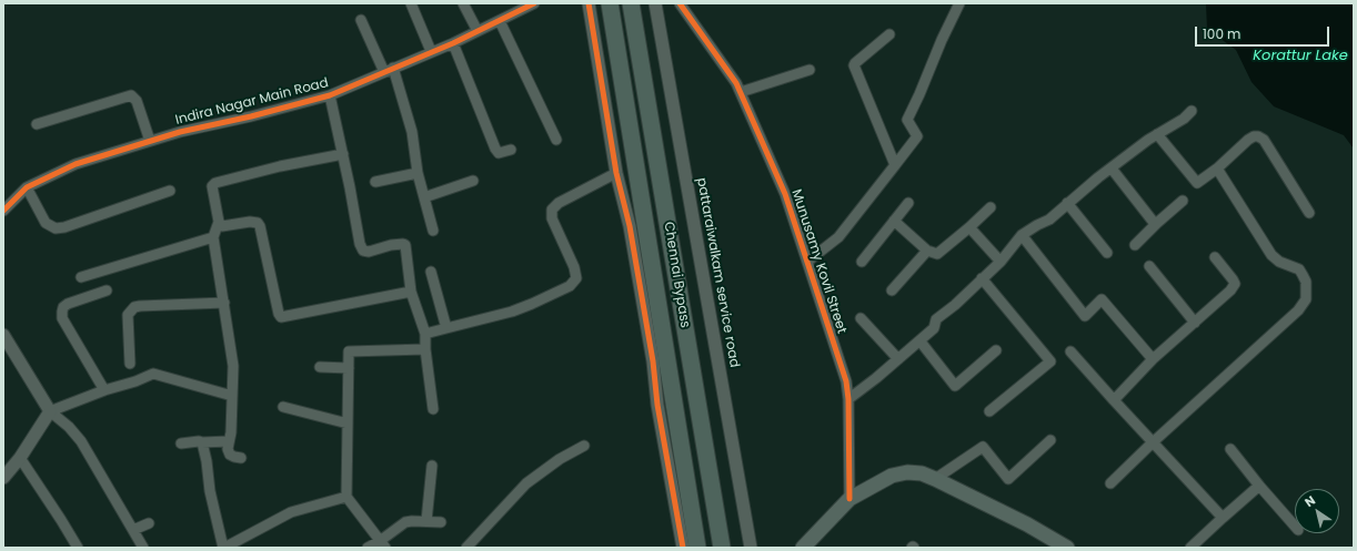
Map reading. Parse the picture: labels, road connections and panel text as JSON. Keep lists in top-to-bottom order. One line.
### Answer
{"streets":{"highway":["Chennai Bypass"],"street":["Indira Nagar Main Road","Munusamy Kovil Street","pattaraiwalkam service road"]},"water":["Korattur Lake"],"scale_bar":"100 m","north":"top left"}
